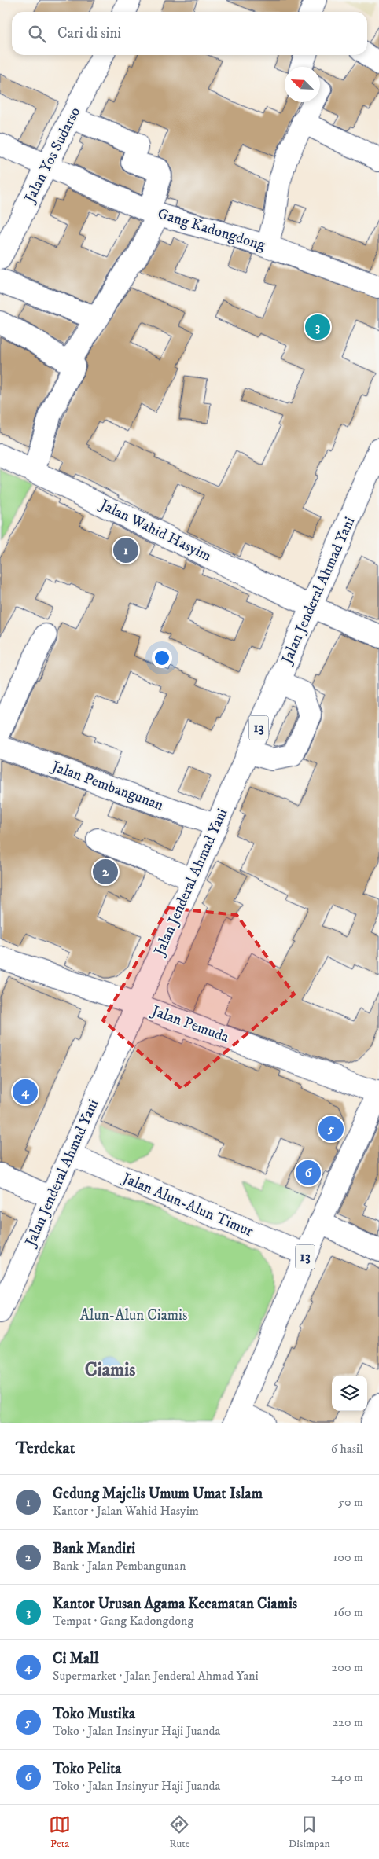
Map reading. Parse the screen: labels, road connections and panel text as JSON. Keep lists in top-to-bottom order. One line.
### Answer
{"streets":{"main road":["Jalan Yos Sudarso","Gang Kadongdong","Jalan Wahid Hasyim","Jalan Jenderal Ahmad Yani","13","Jalan Pembangunan","Jalan Pemuda","Jalan Alun-Alun Timur"]},"crossings":[["Jalan Yos Sudarso","Gang Kadongdong"],["Jalan Wahid Hasyim","Jalan Jenderal Ahmad Yani"],["Jalan Jenderal Ahmad Yani","Jalan Pembangunan"],["Jalan Jenderal Ahmad Yani","Jalan Pemuda"],["Jalan Jenderal Ahmad Yani","Jalan Alun-Alun Timur"],["13","Jalan Pemuda"],["13","Jalan Alun-Alun Timur"]],"districts":["Ciamis"],"parks":["Alun-Alun Ciamis"],"north":"top left","page":{"search":"Cari di sini","pins":["3","1","2","4","5","6"],"heading":["Terdekat","6 hasil"],"list":[{"mark":"1","name":"Gedung Majelis Umum Umat Islam","note":"Kantor · Jalan Wahid Hasyim","value":"50 m"},{"mark":"2","name":"Bank Mandiri","note":"Bank · Jalan Pembangunan","value":"100 m"},{"mark":"3","name":"Kantor Urusan Agama Kecamatan Ciamis","note":"Tempat · Gang Kadongdong","value":"160 m"},{"mark":"4","name":"Ci Mall","note":"Supermarket · Jalan Jenderal Ahmad Yani","value":"200 m"},{"mark":"5","name":"Toko Mustika","note":"Toko · Jalan Insinyur Haji Juanda","value":"220 m"},{"mark":"6","name":"Toko Pelita","note":"Toko · Jalan Insinyur Haji Juanda","value":"240 m"}],"nav":["Peta","Rute","Disimpan"]}}
